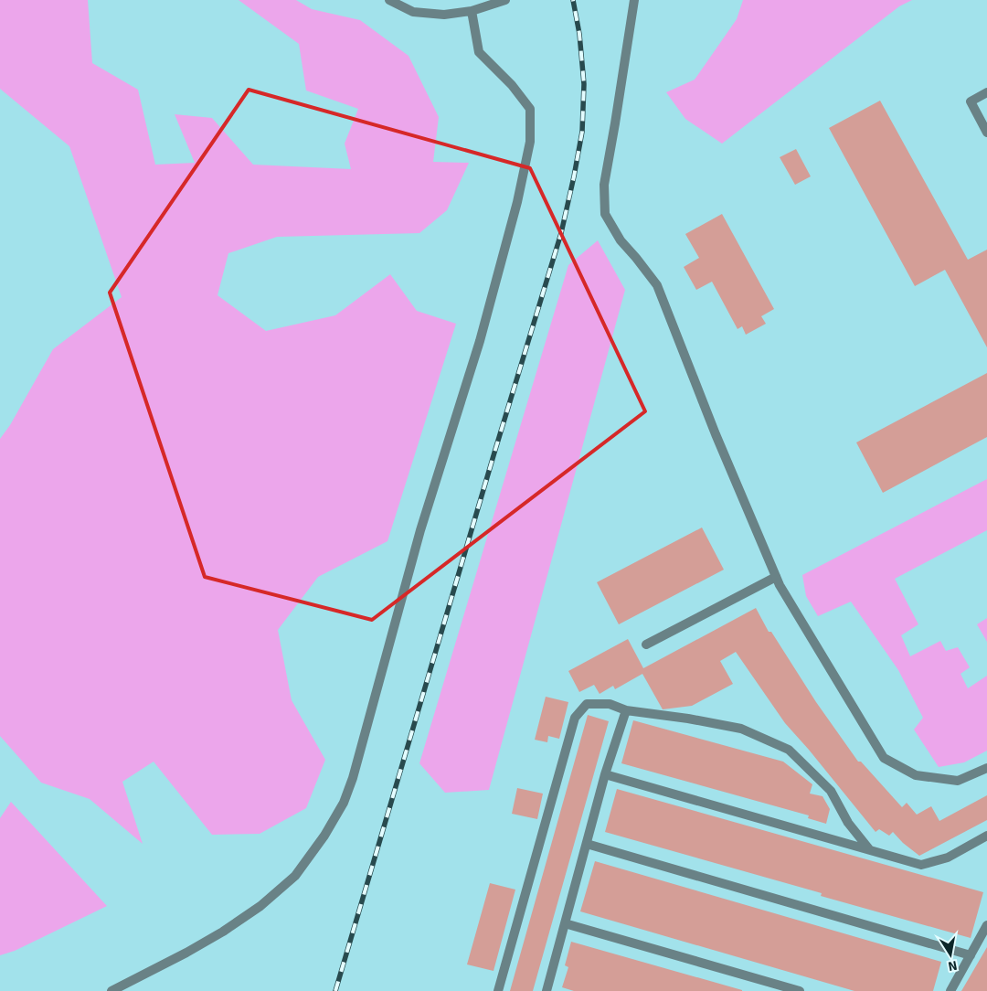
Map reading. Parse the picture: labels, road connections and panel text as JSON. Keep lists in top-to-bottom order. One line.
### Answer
{"north":"bottom"}
